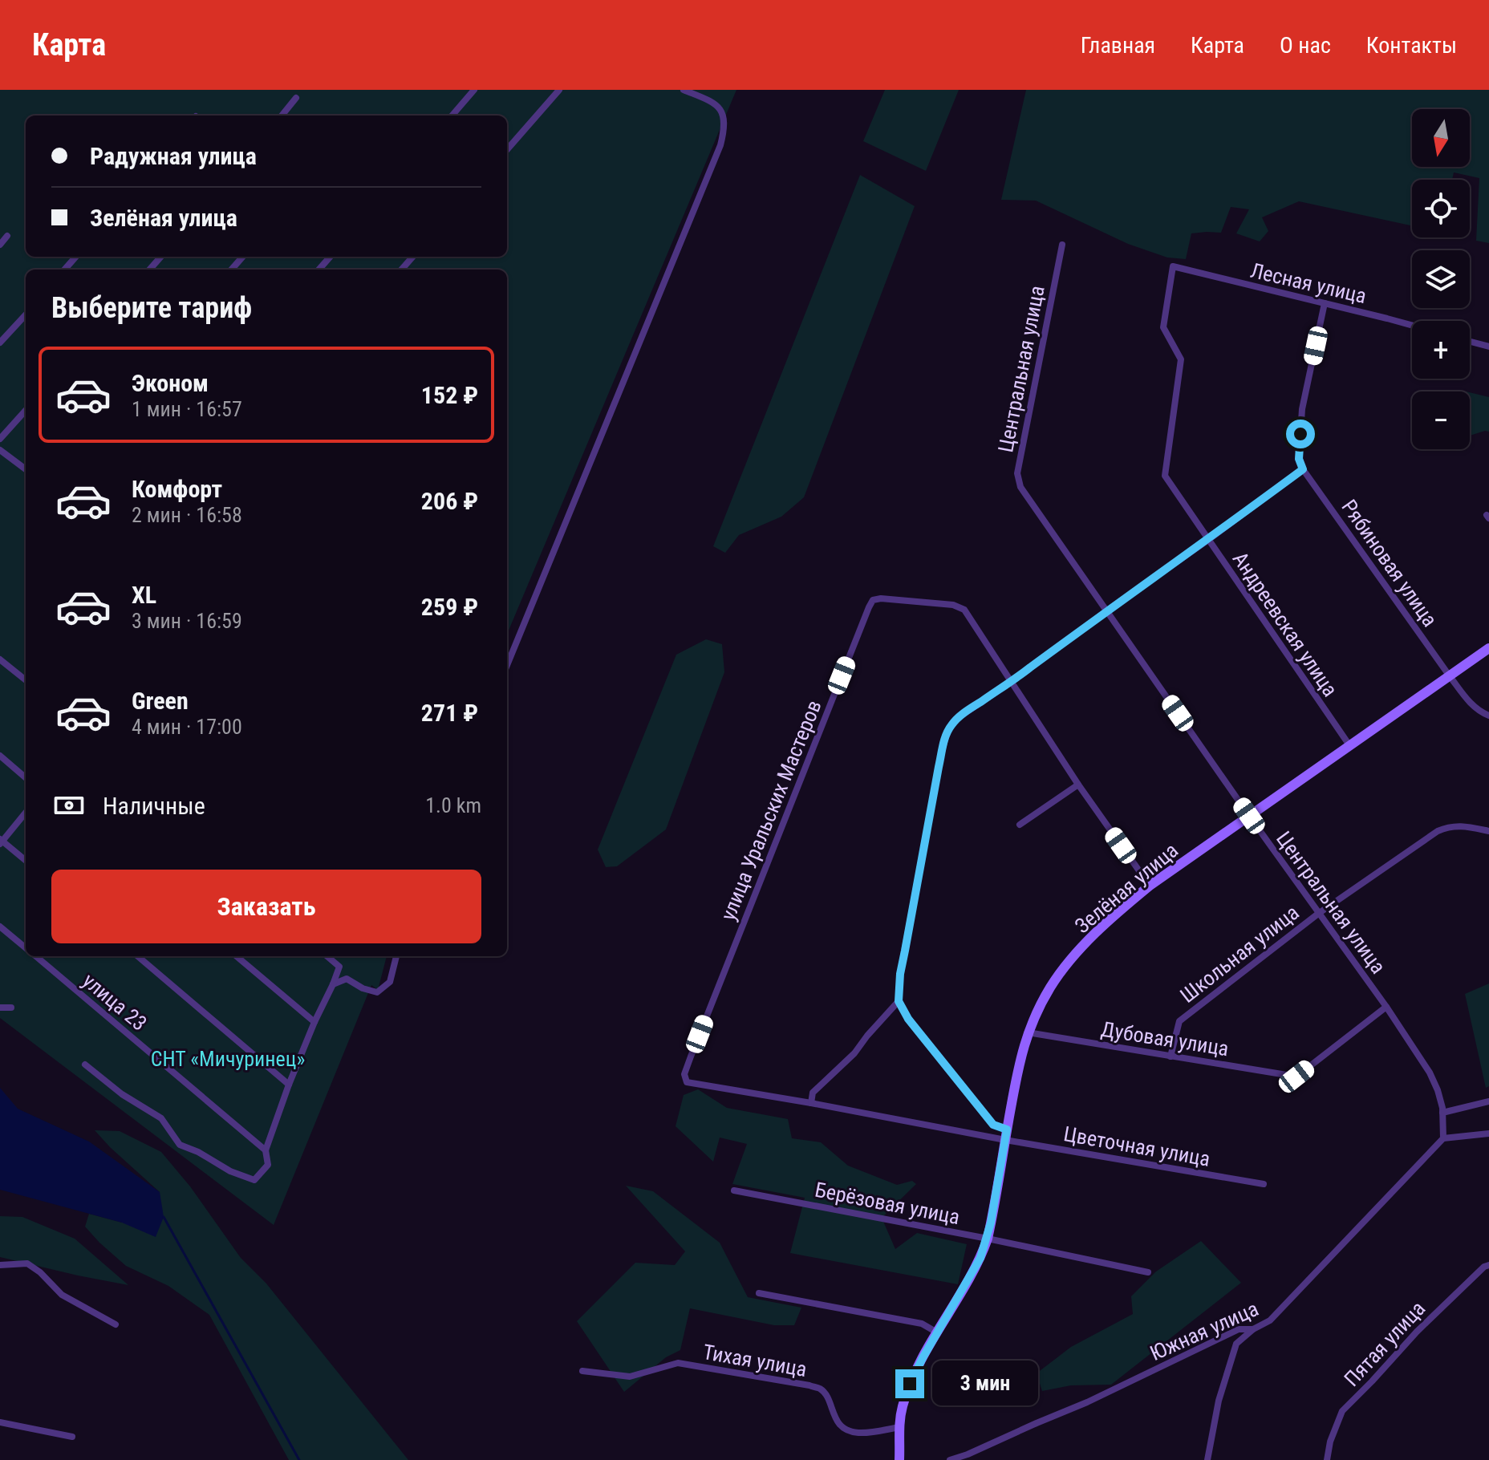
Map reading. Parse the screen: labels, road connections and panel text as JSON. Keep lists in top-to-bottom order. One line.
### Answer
{"streets":{"street":["Лесная улица","Центральная улица","Рябиновая улица","Андреевская улица","улица Уральских Мастеров","Зелёная улица","Школьная улица","улица 23","Дубовая улица","Цветочная улица","Берёзовая улица","Южная улица","Пятая улица","Тихая улица"]},"crossings":[["Лесная улица","Андреевская улица"],["Центральная улица","Зелёная улица"],["Центральная улица","Школьная улица"],["Центральная улица","Дубовая улица"],["Центральная улица","Южная улица"],["Рябиновая улица","Зелёная улица"],["Андреевская улица","Зелёная улица"],["улица Уральских Мастеров","Цветочная улица"],["Зелёная улица","Дубовая улица"],["Зелёная улица","Цветочная улица"],["Зелёная улица","Берёзовая улица"],["Зелёная улица","Тихая улица"],["Школьная улица","Дубовая улица"]],"parks":["СНТ «Мичуринец»"],"north":"bottom","page":{"header":"Карта","nav":["Главная","Карта","О нас","Контакты"],"map_buttons":["+","−"],"banner":["Радужная улица","Зелёная улица"],"heading":"Выберите тариф","list":[{"name":"Эконом","note":"1 мин · 16:57","value":"152 ₽"},{"name":"Комфорт","note":"2 мин · 16:58","value":"206 ₽"},{"name":"XL","note":"3 мин · 16:59","value":"259 ₽"},{"name":"Green","note":"4 мин · 17:00","value":"271 ₽"}],"pay":["Наличные","1.0 km"],"buttons":"Заказать","bubble":"3 мин"}}
